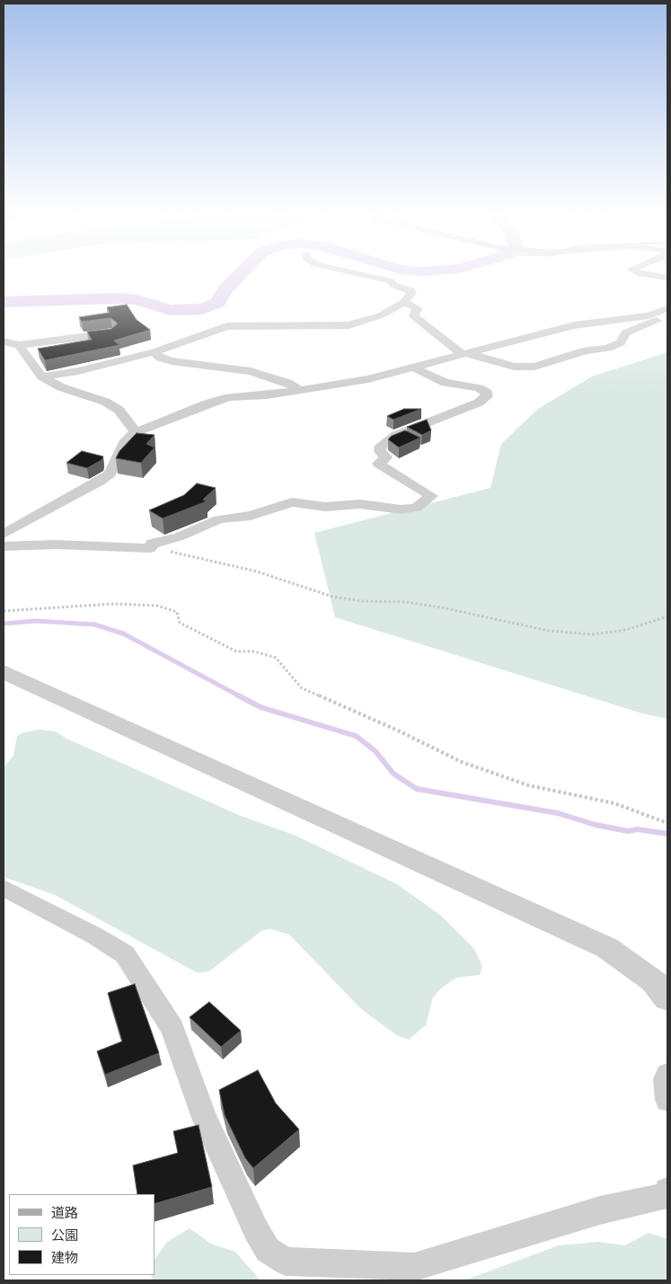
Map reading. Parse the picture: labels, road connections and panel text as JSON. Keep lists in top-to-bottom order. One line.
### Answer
{"legend":["道路","公園","建物"]}
